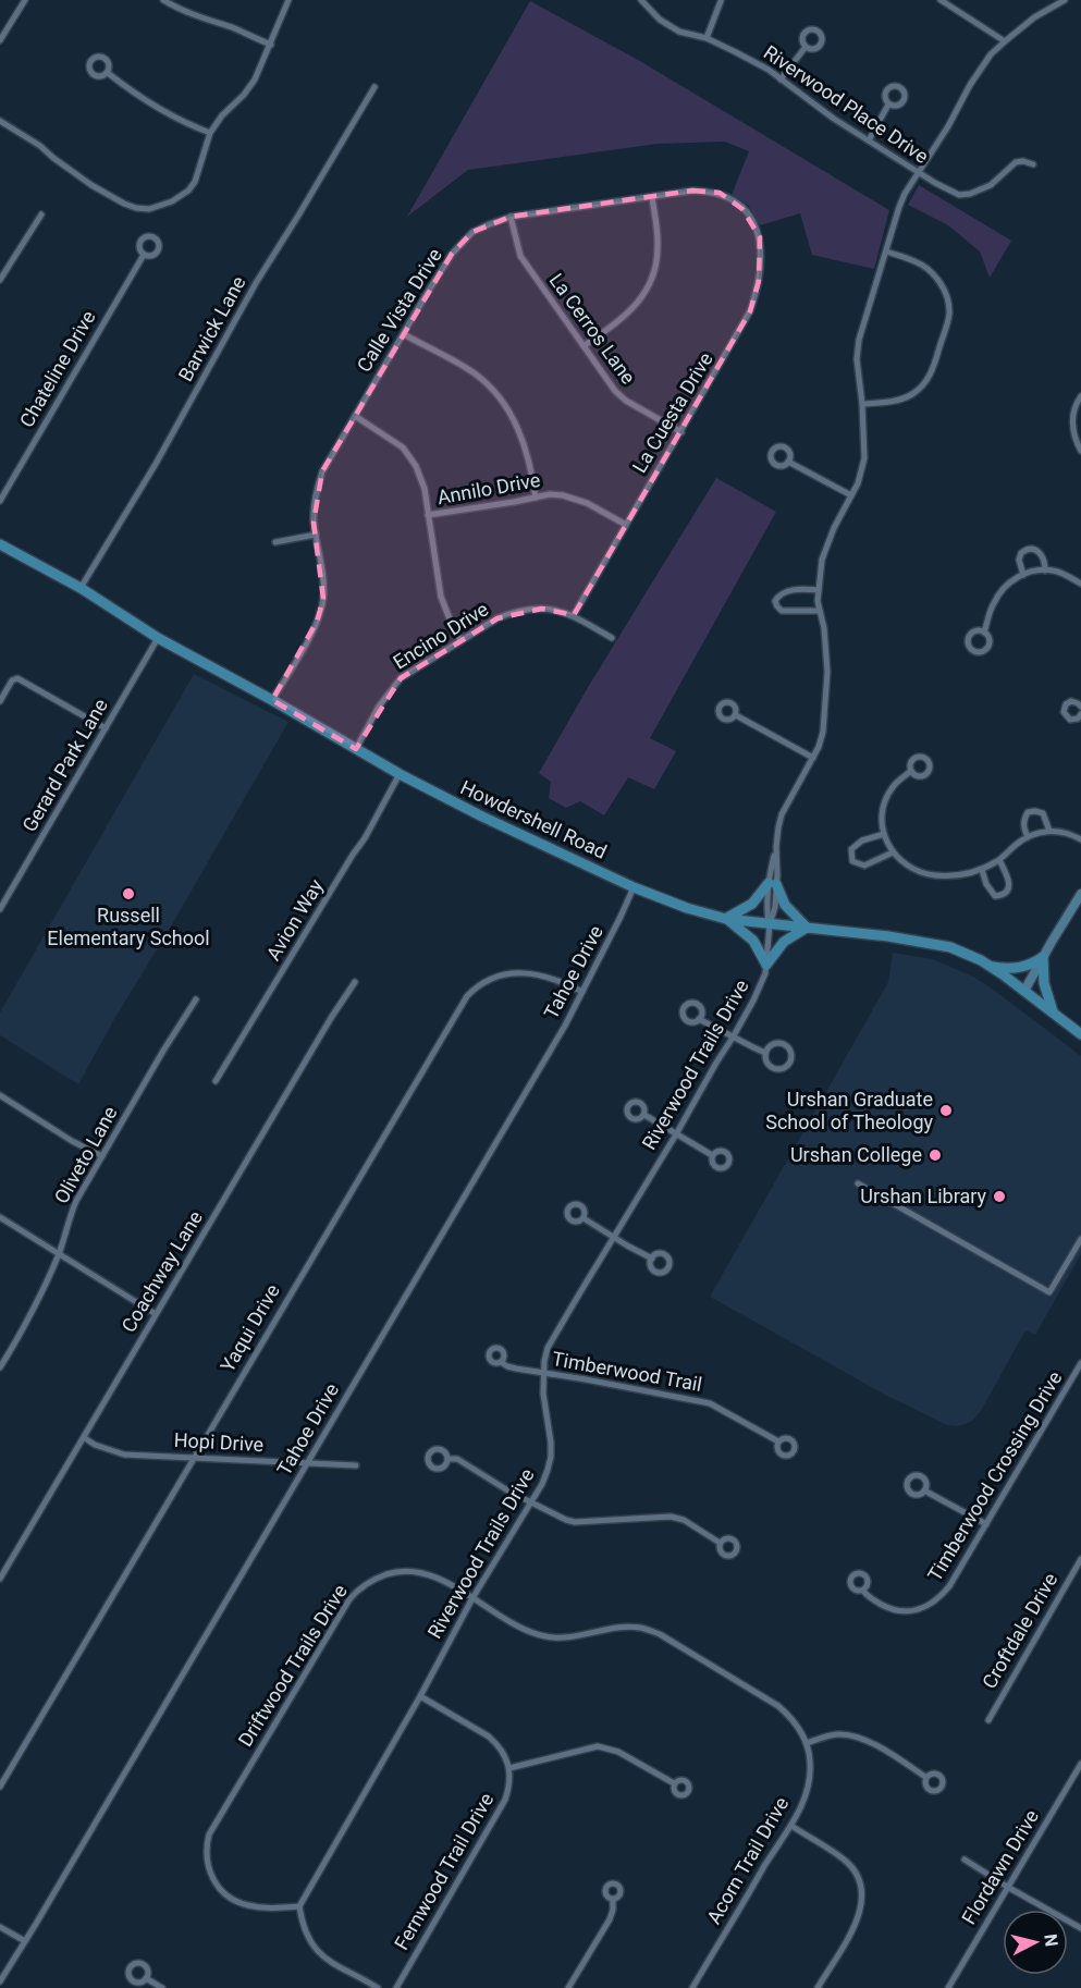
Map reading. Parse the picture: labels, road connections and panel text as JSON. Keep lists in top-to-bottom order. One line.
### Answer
{"streets":{"main road":["Howdershell Road"],"street":["Riverwood Place Drive","Calle Vista Drive","Barwick Lane","La Cerros Lane","Chateline Drive","La Cuesta Drive","Annilo Drive","Encino Drive","Gerard Park Lane","Avion Way","Tahoe Drive","Riverwood Trails Drive","Oliveto Lane","Coachway Lane","Yaqui Drive","Timberwood Trail","Hopi Drive","Timberwood Crossing Drive","Croftdale Drive","Driftwood Trails Drive","Acorn Trail Drive","Flordawn Drive","Fernwood Trail Drive"]},"crossings":[["Calle Vista Drive","La Cerros Lane"],["Calle Vista Drive","La Cuesta Drive"],["Calle Vista Drive","Howdershell Road"],["Barwick Lane","Howdershell Road"],["La Cerros Lane","La Cuesta Drive"],["La Cuesta Drive","Annilo Drive"],["La Cuesta Drive","Encino Drive"],["Encino Drive","Howdershell Road"],["Gerard Park Lane","Howdershell Road"],["Howdershell Road","Avion Way"],["Howdershell Road","Tahoe Drive"],["Howdershell Road","Riverwood Trails Drive"],["Tahoe Drive","Yaqui Drive"],["Tahoe Drive","Hopi Drive"],["Riverwood Trails Drive","Timberwood Trail"],["Riverwood Trails Drive","Driftwood Trails Drive"],["Coachway Lane","Hopi Drive"],["Yaqui Drive","Hopi Drive"],["Driftwood Trails Drive","Acorn Trail Drive"]],"places":["Russell Elementary School","Urshan Graduate School of Theology","Urshan College","Urshan Library"],"north":"right"}
